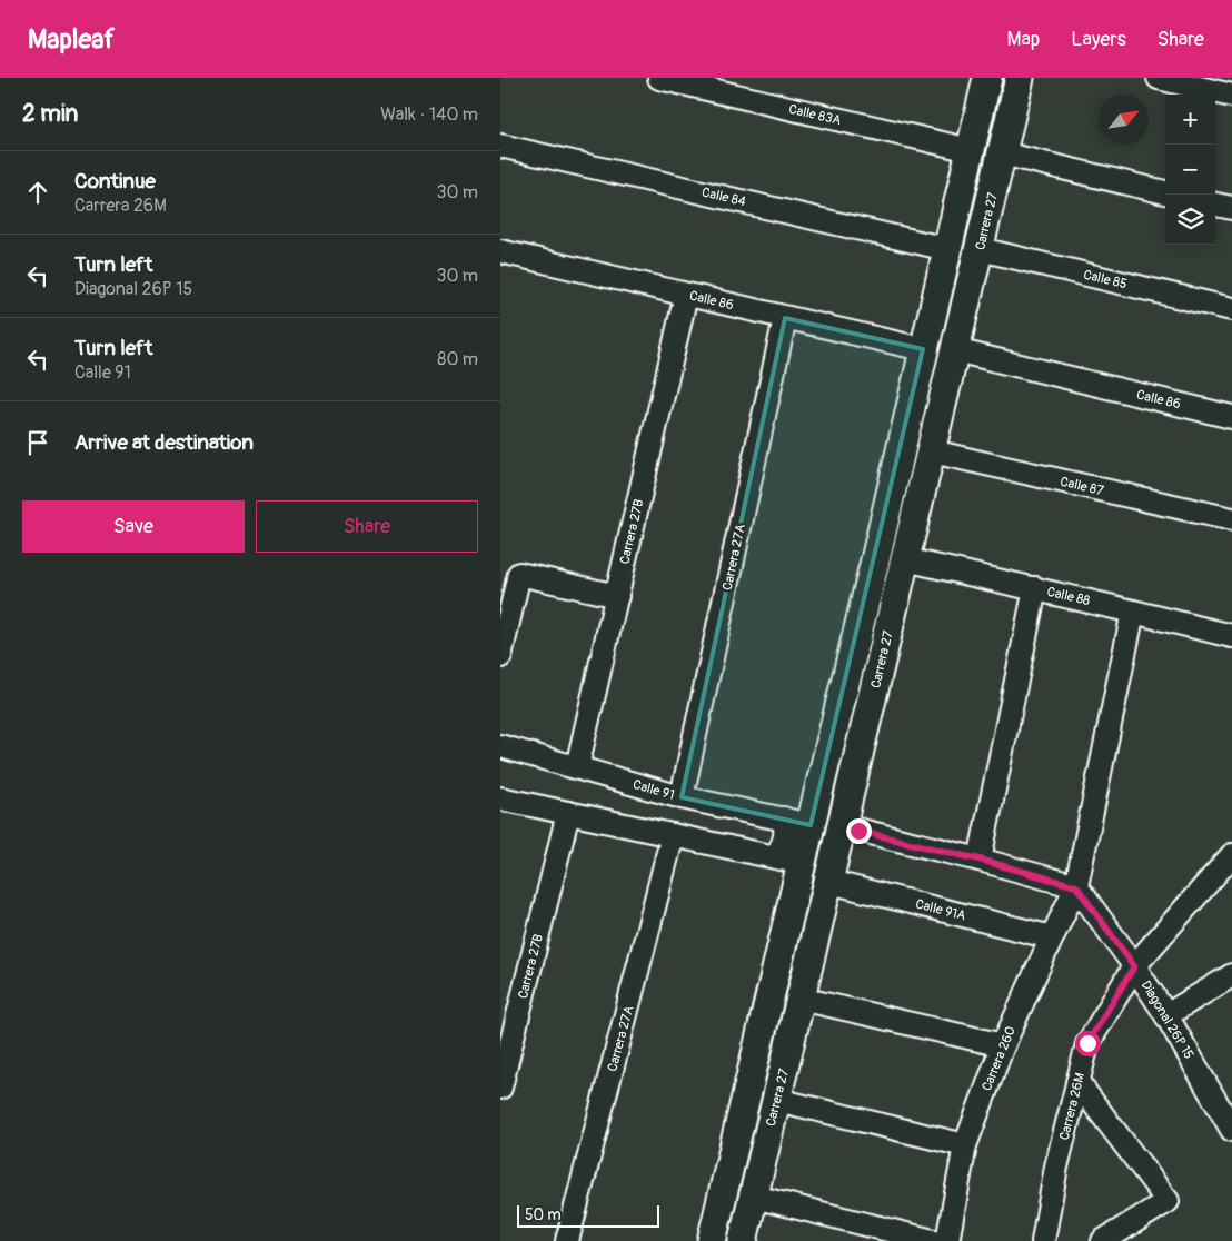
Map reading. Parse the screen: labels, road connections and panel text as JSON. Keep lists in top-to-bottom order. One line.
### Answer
{"streets":{"main road":["Carrera 27"],"street":["Calle 83A","Calle 84","Calle 85","Calle 86","Calle 87","Carrera 27B","Carrera 27A","Calle 88","Calle 91","Calle 91A","Diagonal 26P 15","Carrera 26O","Carrera 26M"]},"crossings":[["Carrera 27","Calle 85"],["Carrera 27","Calle 86"],["Carrera 27","Calle 87"],["Carrera 27","Calle 88"],["Carrera 27","Calle 91A"],["Calle 86","Carrera 27B"],["Calle 86","Carrera 27A"],["Carrera 27B","Calle 91"],["Carrera 27A","Calle 91"],["Calle 88","Carrera 26O"],["Calle 91A","Carrera 26O"],["Diagonal 26P 15","Carrera 26O"],["Diagonal 26P 15","Carrera 26M"]],"scale_bar":"50 m","north":"top right","page":{"header":"Mapleaf","nav":["Map","Layers","Share"],"heading":["2 min","Walk · 140 m"],"map_buttons":["+","−"],"list":[["Continue","Carrera 26M","30 m"],["Turn left","Diagonal 26P 15","30 m"],["Turn left","Calle 91","80 m"],"Arrive at destination"],"buttons":["Save","Share"],"scale":"50 m"}}
